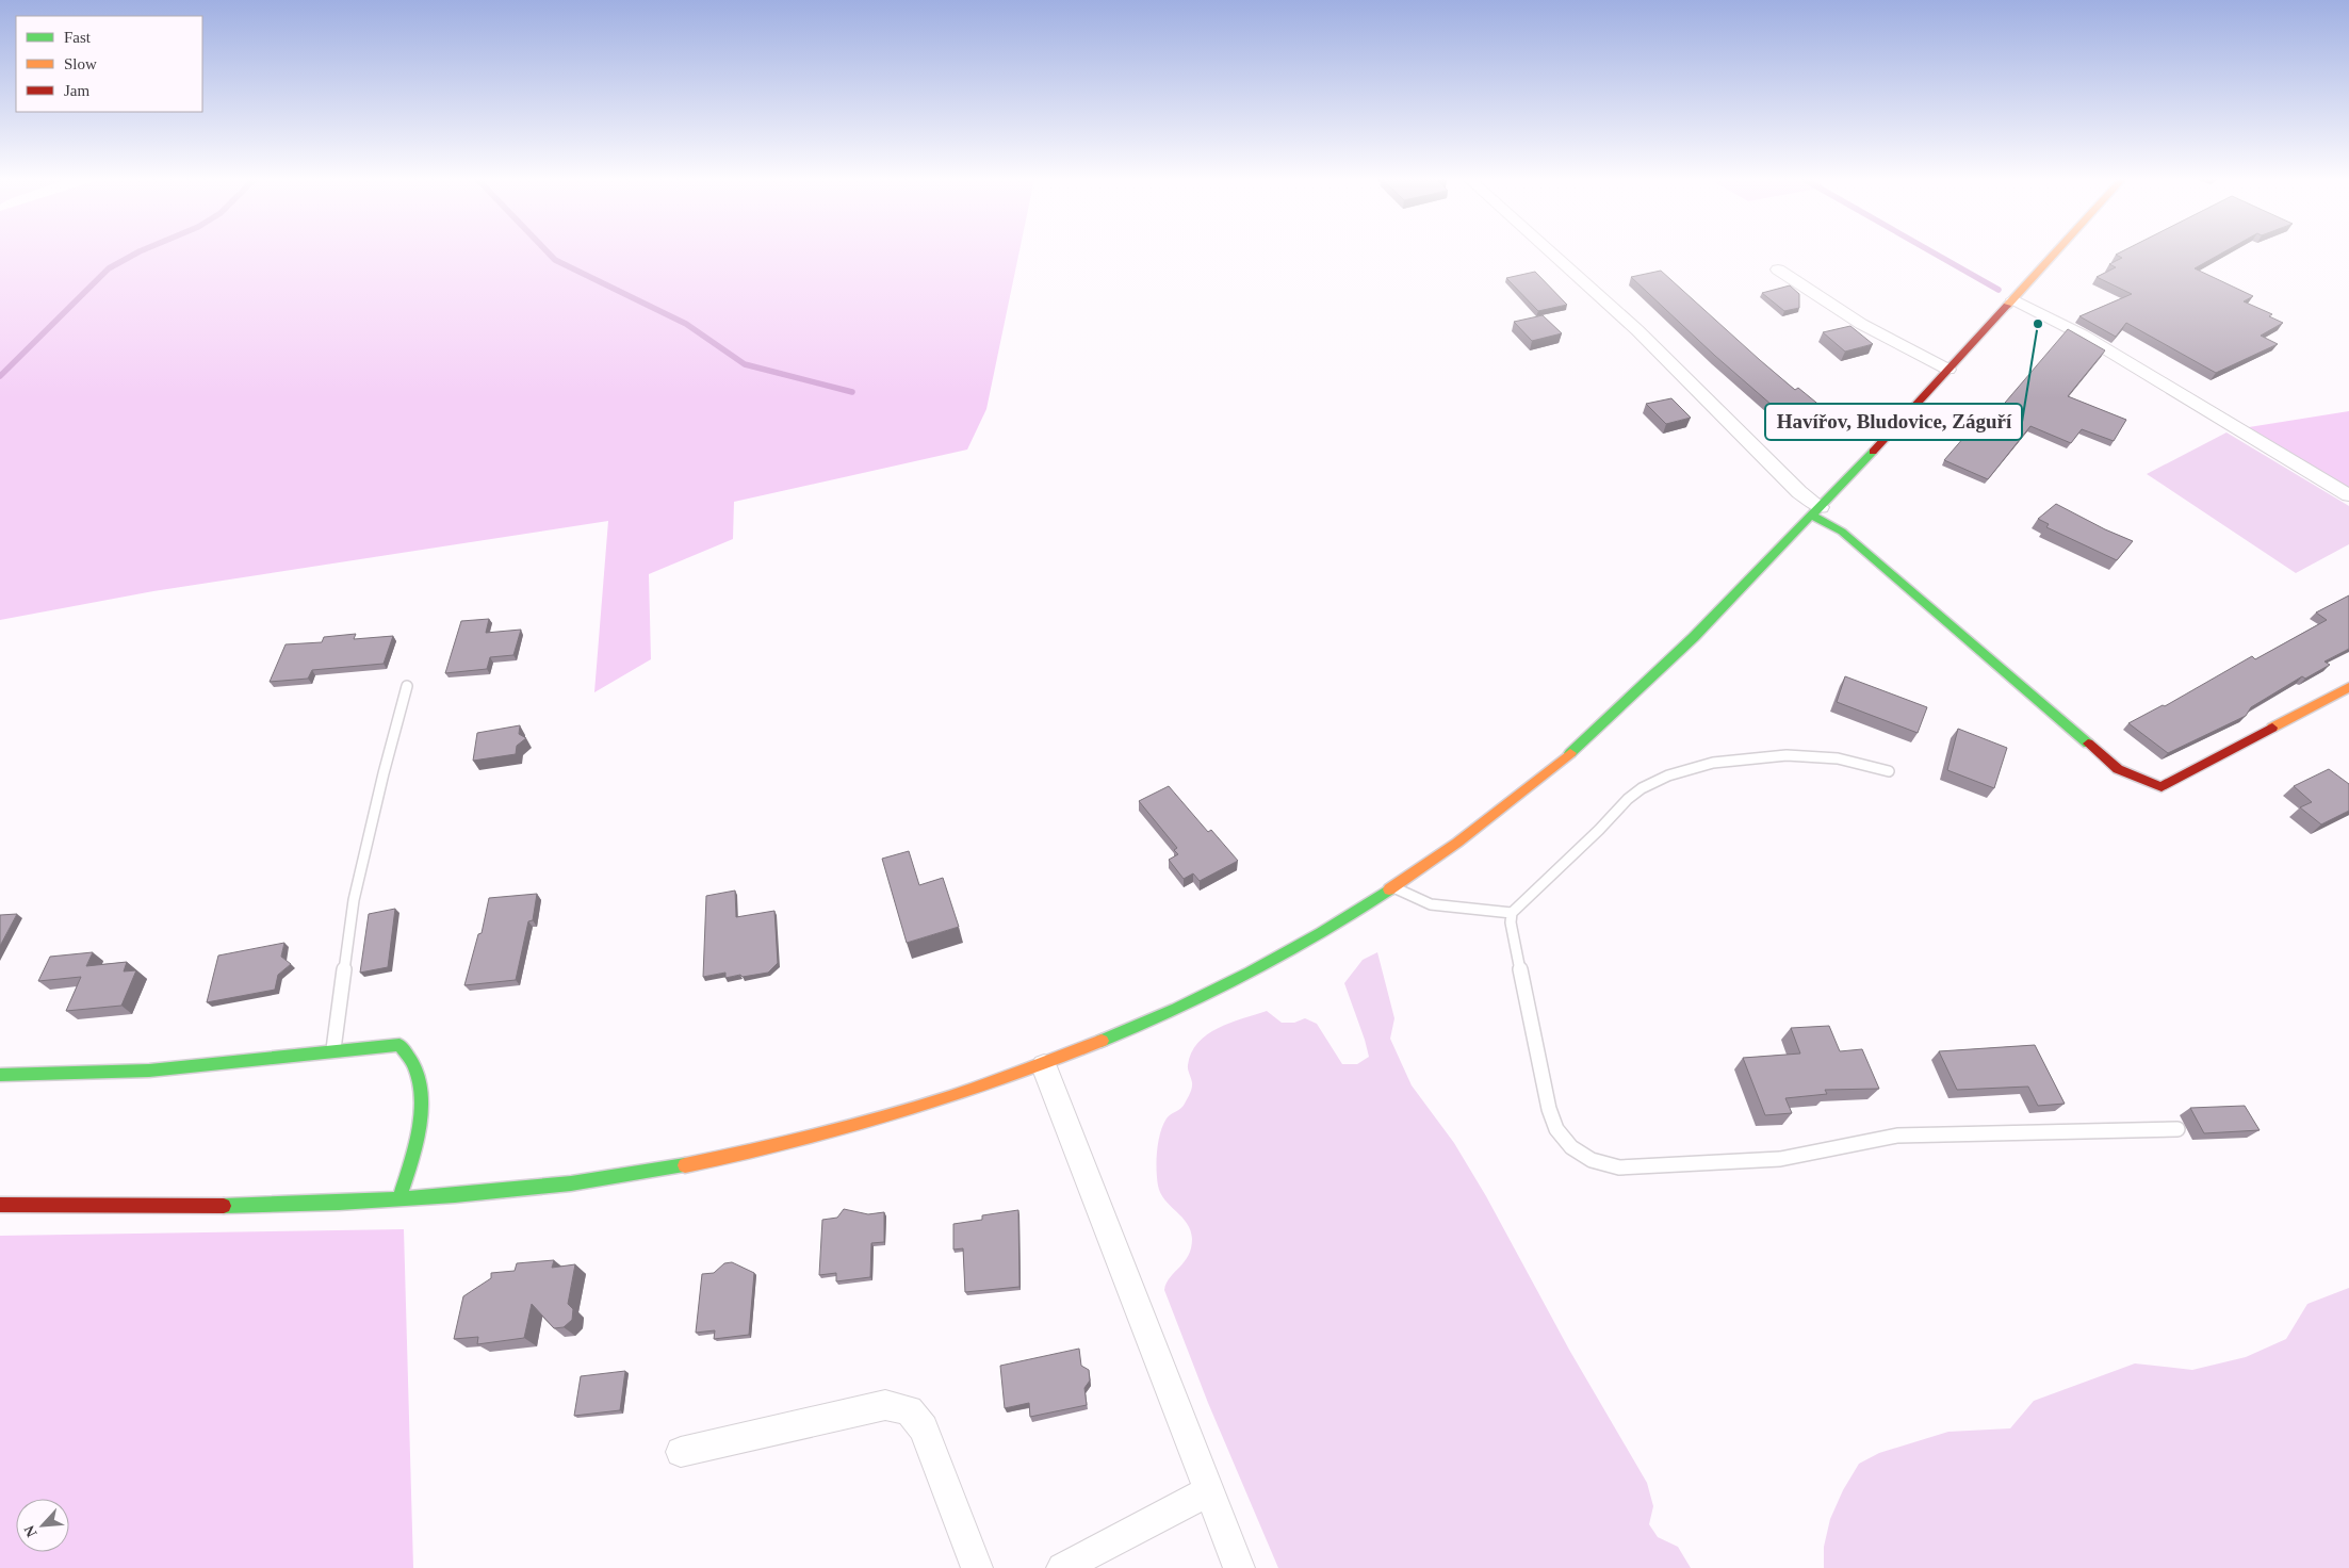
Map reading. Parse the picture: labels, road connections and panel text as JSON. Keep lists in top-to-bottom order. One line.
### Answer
{"places":["Havířov, Bludovice, Záguří"],"legend":["Fast","Slow","Jam"],"north":"bottom left"}
